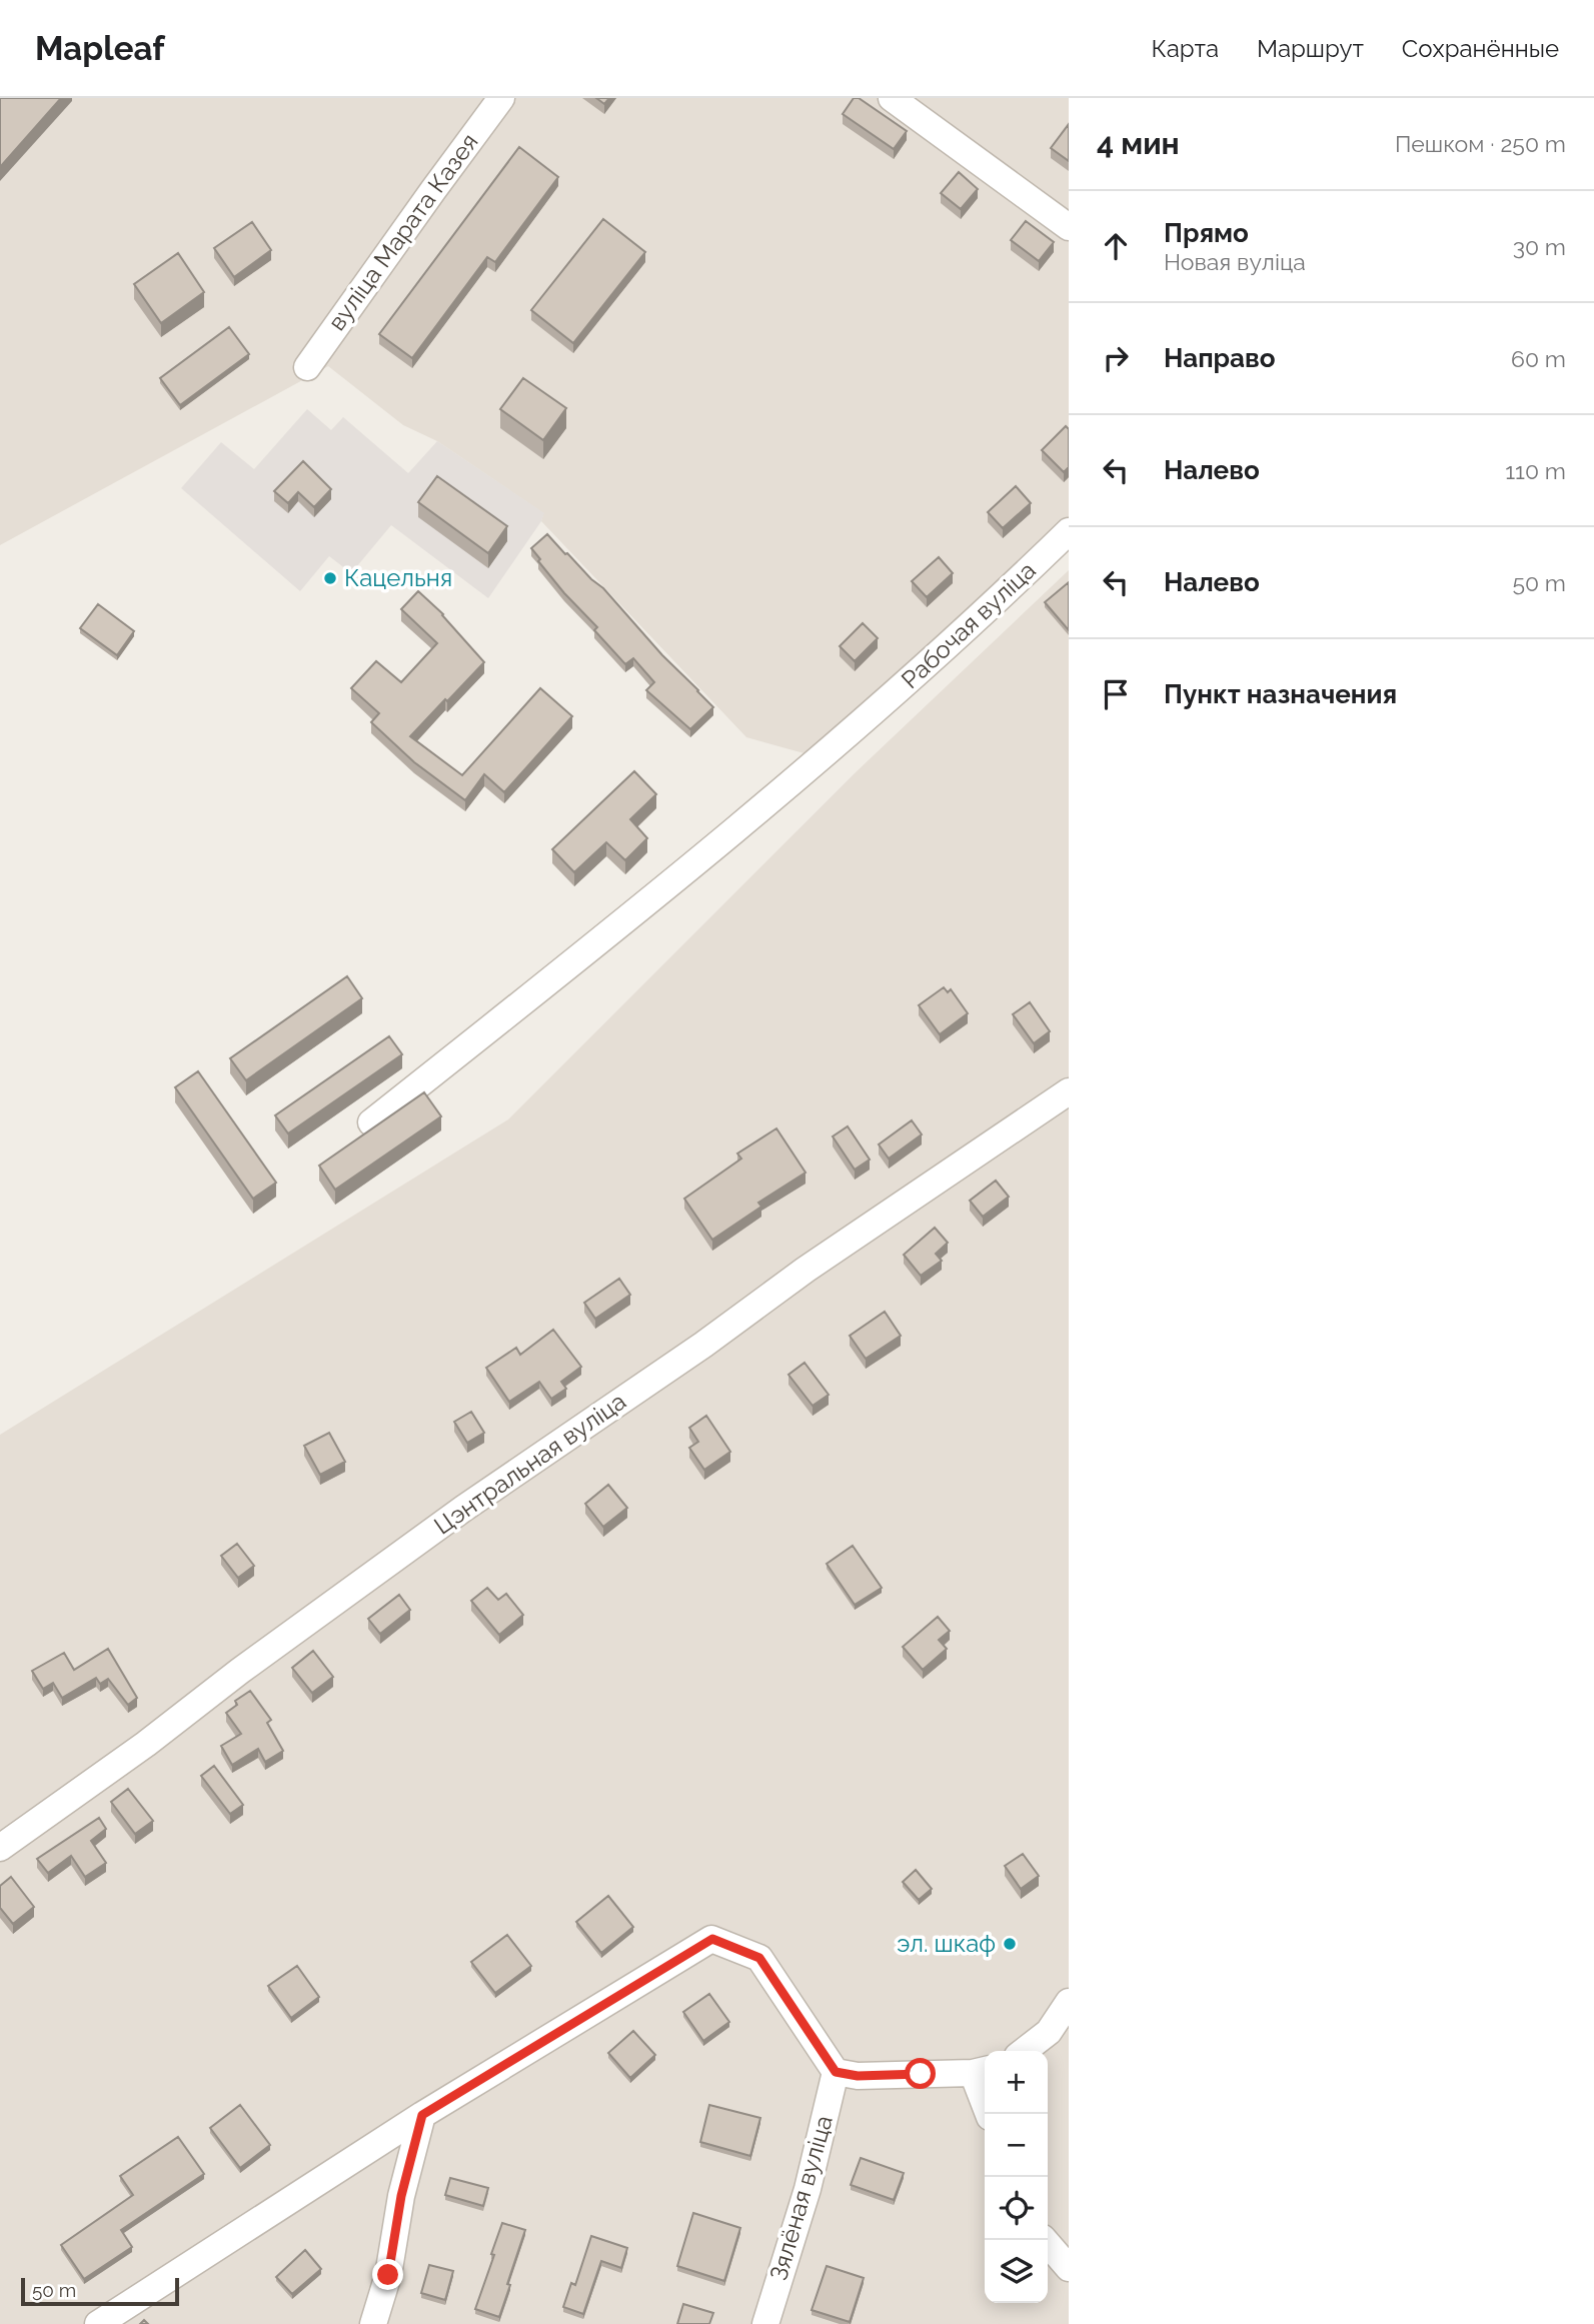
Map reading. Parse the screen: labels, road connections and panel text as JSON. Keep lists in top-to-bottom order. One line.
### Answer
{"streets":{"street":["вуліца Марата Казея","Рабочая вуліца","Цэнтральная вуліца","Зялёная вуліца"]},"places":["Кацельня","эл. шкаф"],"scale_bar":"50 m","page":{"header":"Mapleaf","nav":["Карта","Маршрут","Сохранённые"],"heading":["4 мин","Пешком · 250 m"],"list":[["Прямо","Новая вуліца","30 m"],["Направо","60 m"],["Налево","110 m"],["Налево","50 m"],"Пункт назначения"],"map_buttons":["+","−"],"scale":"50 m"}}
